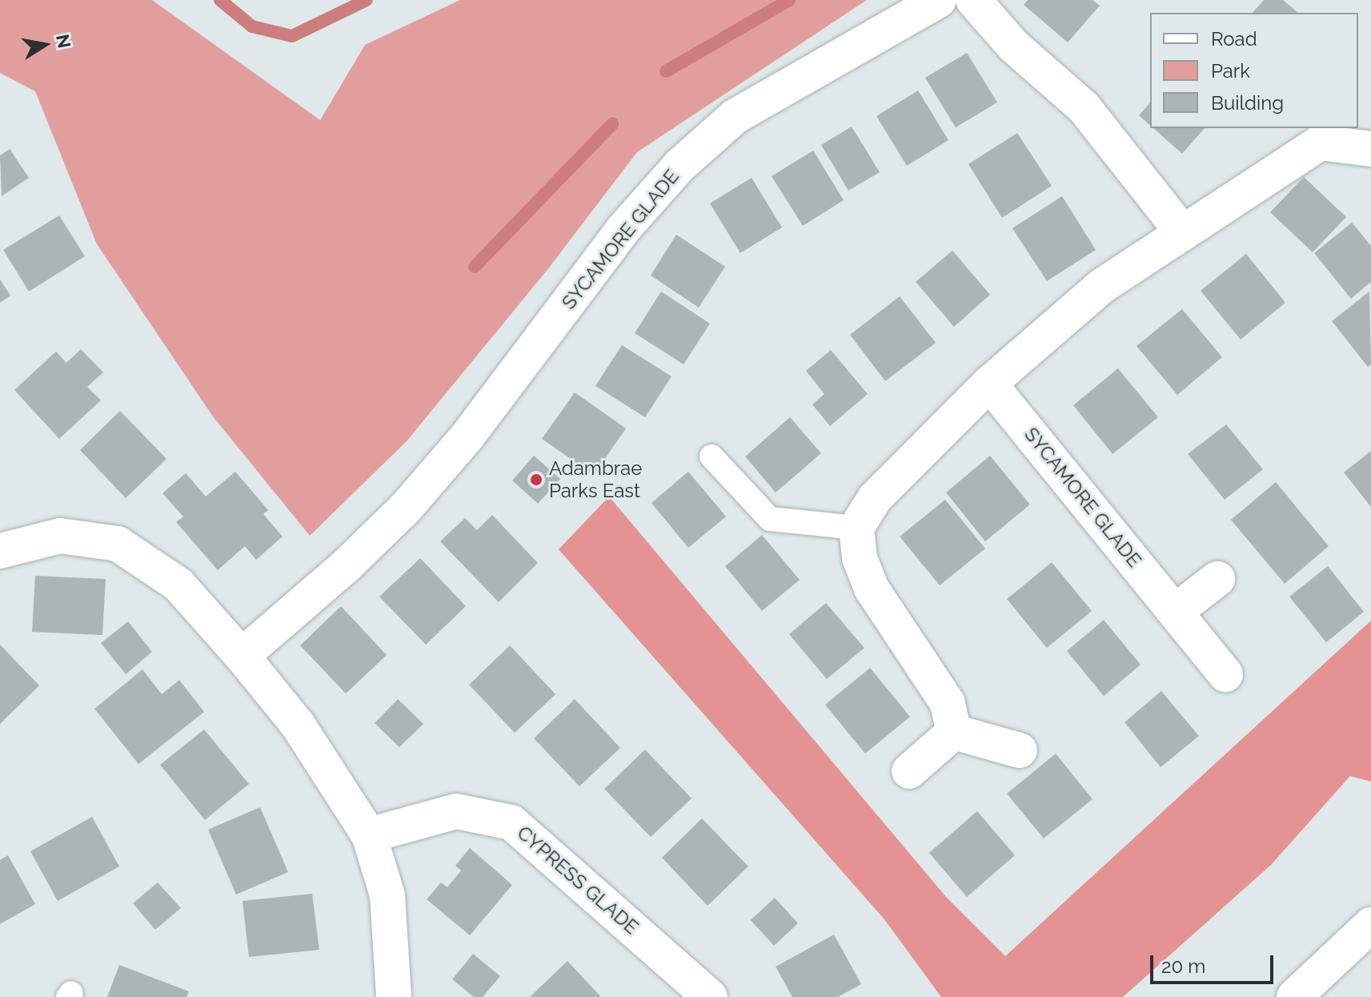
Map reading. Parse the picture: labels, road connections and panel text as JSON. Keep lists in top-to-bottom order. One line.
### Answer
{"streets":{"street":["SYCAMORE GLADE","CYPRESS GLADE"]},"places":["Adambrae Parks East"],"legend":["Road","Park","Building"],"scale_bar":"20 m","north":"right"}
